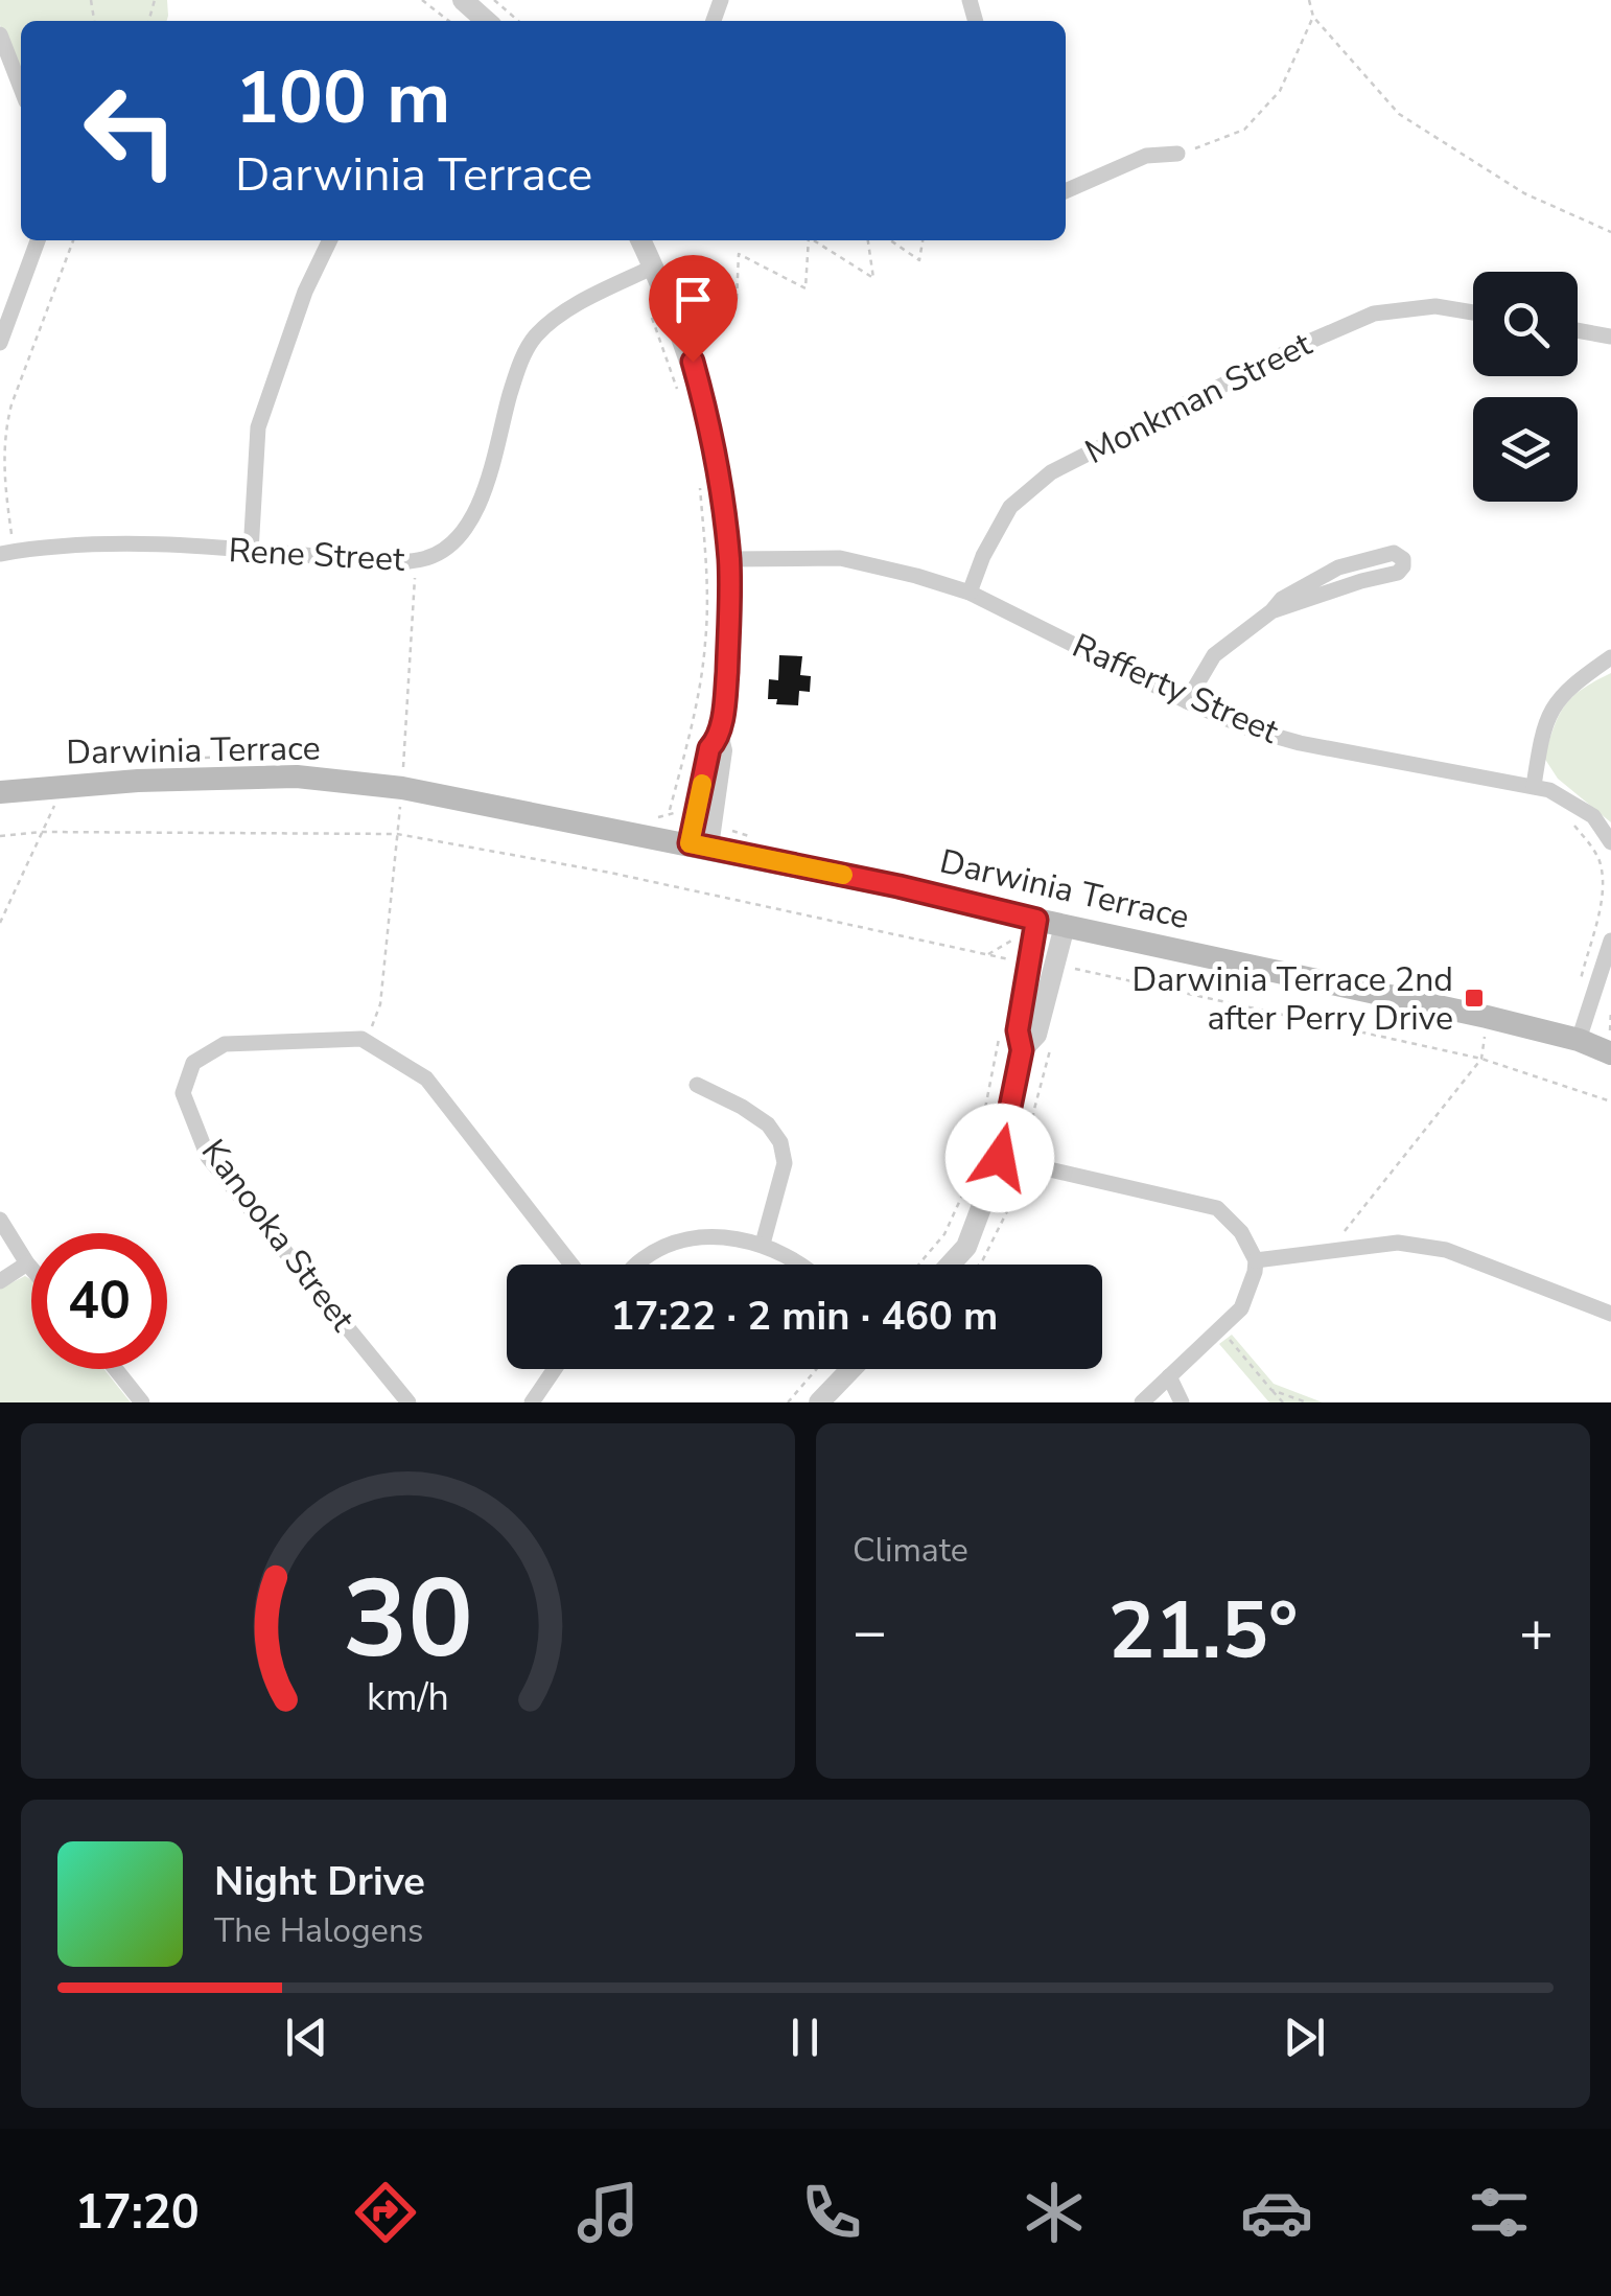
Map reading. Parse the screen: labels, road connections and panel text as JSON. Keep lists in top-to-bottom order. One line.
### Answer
{"streets":{"main road":["Darwinia Terrace"],"street":["Monkman Street","Rene Street","Rafferty Street","Kanooka Street"]},"crossings":[["Monkman Street","Rafferty Street"]],"places":{"transit":["Darwinia Terrace 2nd after Perry Drive"]},"page":{"turn":["100 m","Darwinia Terrace"],"limit":"40","trip":"17:22 · 2 min · 460 m","tile":"Climate","heat":["−","21.5°","+"],"song":["Night Drive","The Halogens"],"tabs":"17:20","gauge":["30","km/h"]}}
